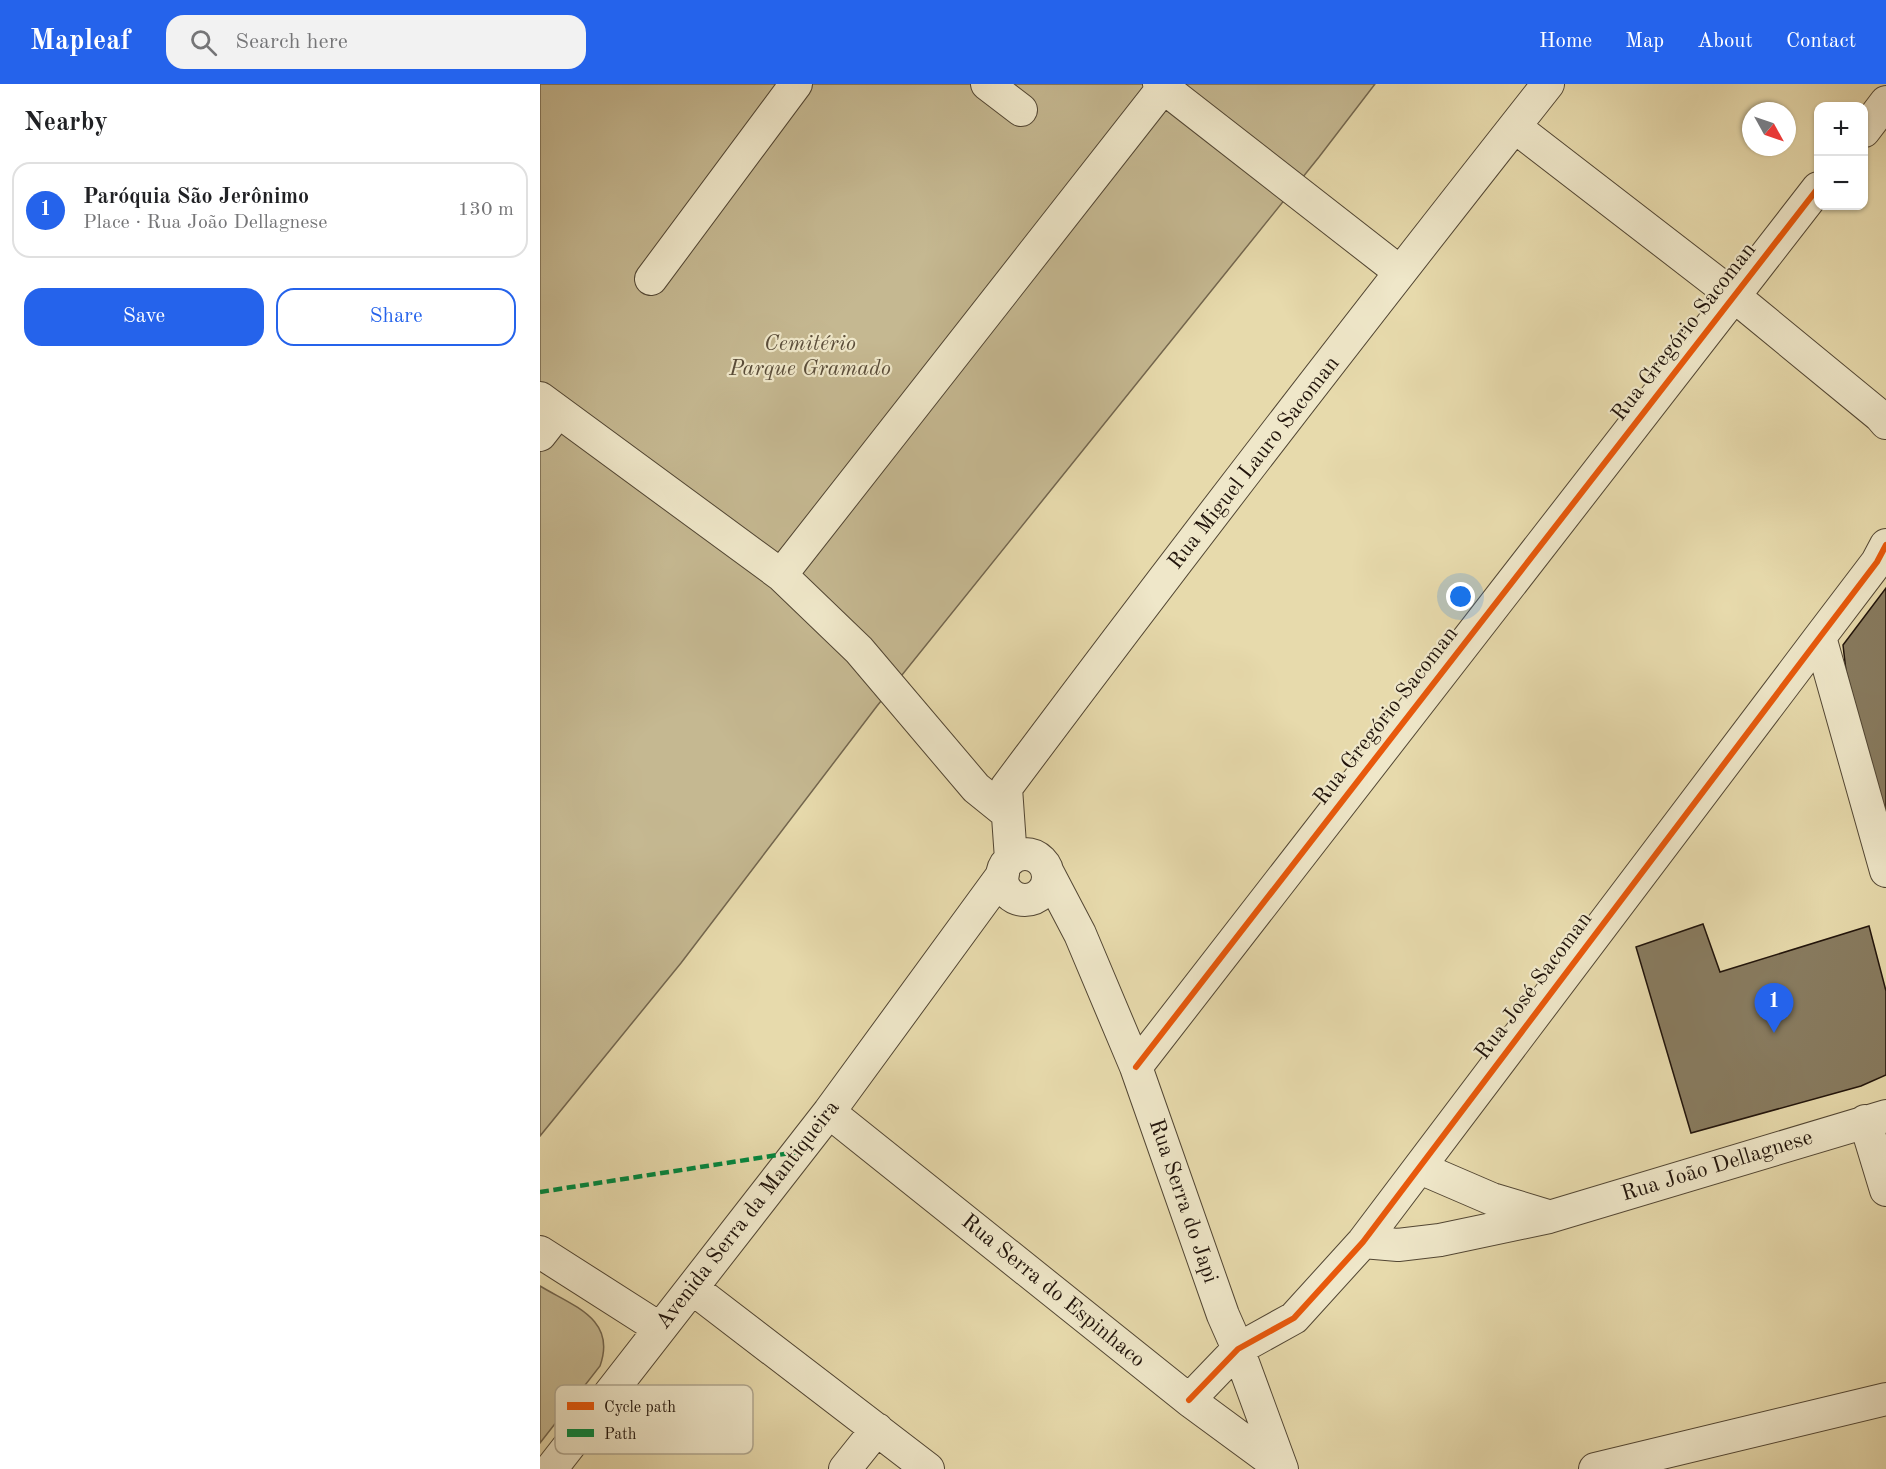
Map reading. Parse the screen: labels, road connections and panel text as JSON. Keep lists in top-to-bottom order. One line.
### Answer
{"streets":{"street":["Rua Gregório Sacoman","Rua Miguel Lauro Sacoman","Rua José Sacoman","Rua João Dellagnese","Rua Serra do Japi","Avenida Serra da Mantiqueira","Rua Serra do Espinhaco"]},"crossings":[["Rua Gregório Sacoman","Rua Serra do Japi"],["Rua Miguel Lauro Sacoman","Rua Serra do Japi"],["Rua Miguel Lauro Sacoman","Avenida Serra da Mantiqueira"],["Rua José Sacoman","Rua João Dellagnese"],["Rua José Sacoman","Rua Serra do Japi"],["Rua José Sacoman","Rua Serra do Espinhaco"],["Rua Serra do Japi","Avenida Serra da Mantiqueira"],["Rua Serra do Japi","Rua Serra do Espinhaco"],["Avenida Serra da Mantiqueira","Rua Serra do Espinhaco"]],"parks":["Cemitério Parque Gramado"],"legend":["Cycle path","Path"],"north":"bottom right","page":{"header":"Mapleaf","search":"Search here","nav":["Home","Map","About","Contact"],"heading":"Nearby","map_buttons":["+","−"],"list":[{"mark":"1","name":"Paróquia São Jerônimo","note":"Place · Rua João Dellagnese","value":"130 m"}],"buttons":["Save","Share"],"pins":"1"}}
